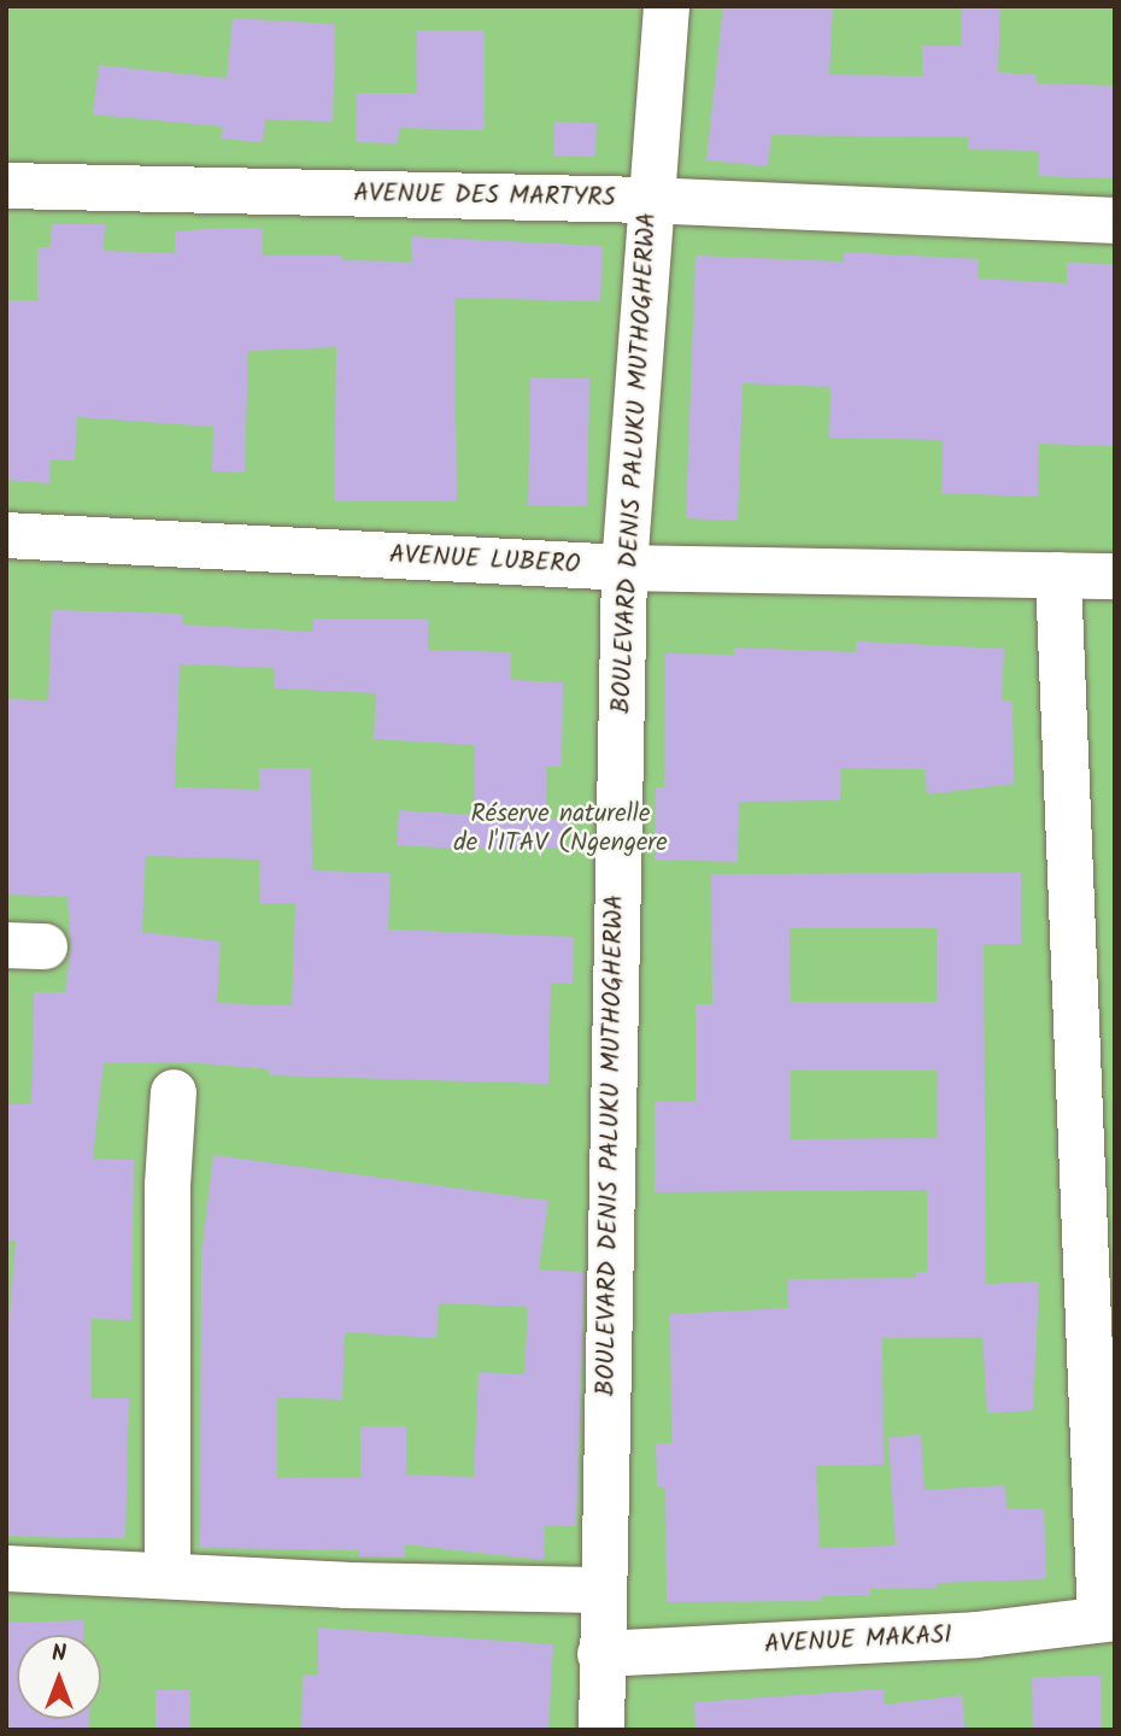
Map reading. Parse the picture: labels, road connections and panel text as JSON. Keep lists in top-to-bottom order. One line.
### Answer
{"streets":{"street":["AVENUE DES MARTYRS","BOULEVARD DENIS PALUKU MUTHOGHERWA","AVENUE LUBERO","AVENUE MAKASI"]},"crossings":[["AVENUE DES MARTYRS","BOULEVARD DENIS PALUKU MUTHOGHERWA"],["BOULEVARD DENIS PALUKU MUTHOGHERWA","AVENUE LUBERO"],["BOULEVARD DENIS PALUKU MUTHOGHERWA","AVENUE MAKASI"]],"parks":["Réserve naturelle de l'ITAV (Ngengere"],"north":"top"}
